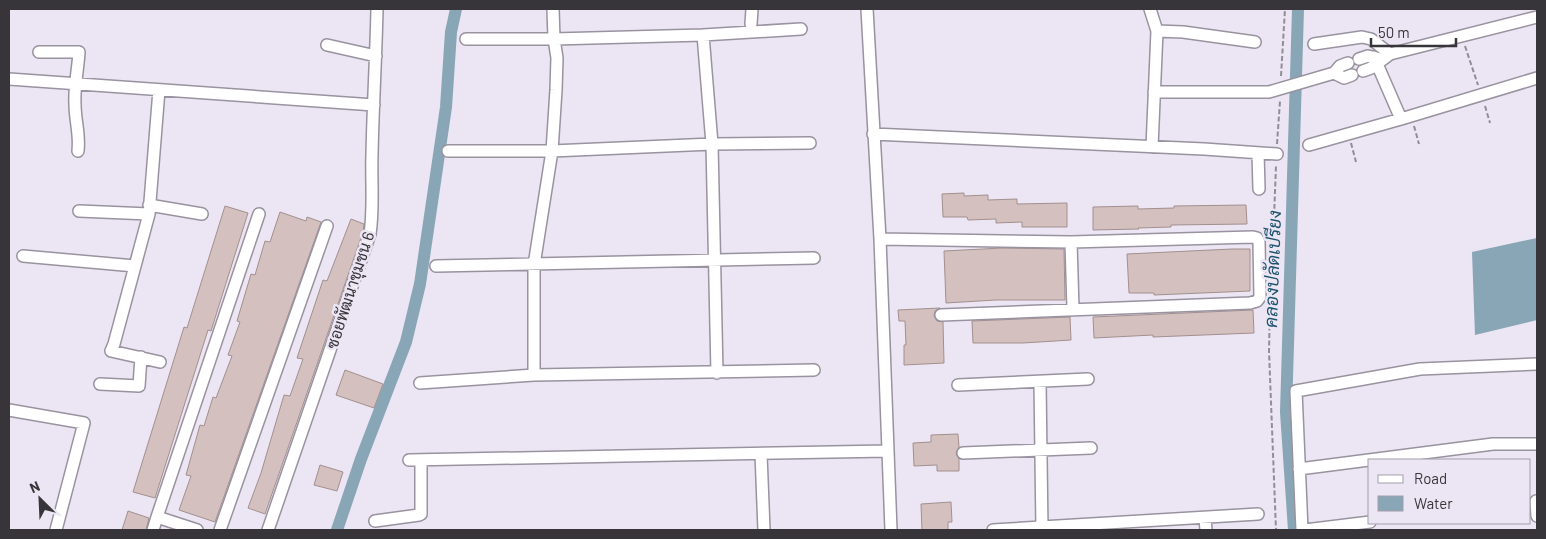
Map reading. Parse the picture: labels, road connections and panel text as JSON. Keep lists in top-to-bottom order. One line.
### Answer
{"streets":{"street":["ซอยพัฒนาชุมชน 6"]},"water":["คลองปลัดเปรียง"],"legend":["Road","Water"],"scale_bar":"50 m","north":"top left"}
